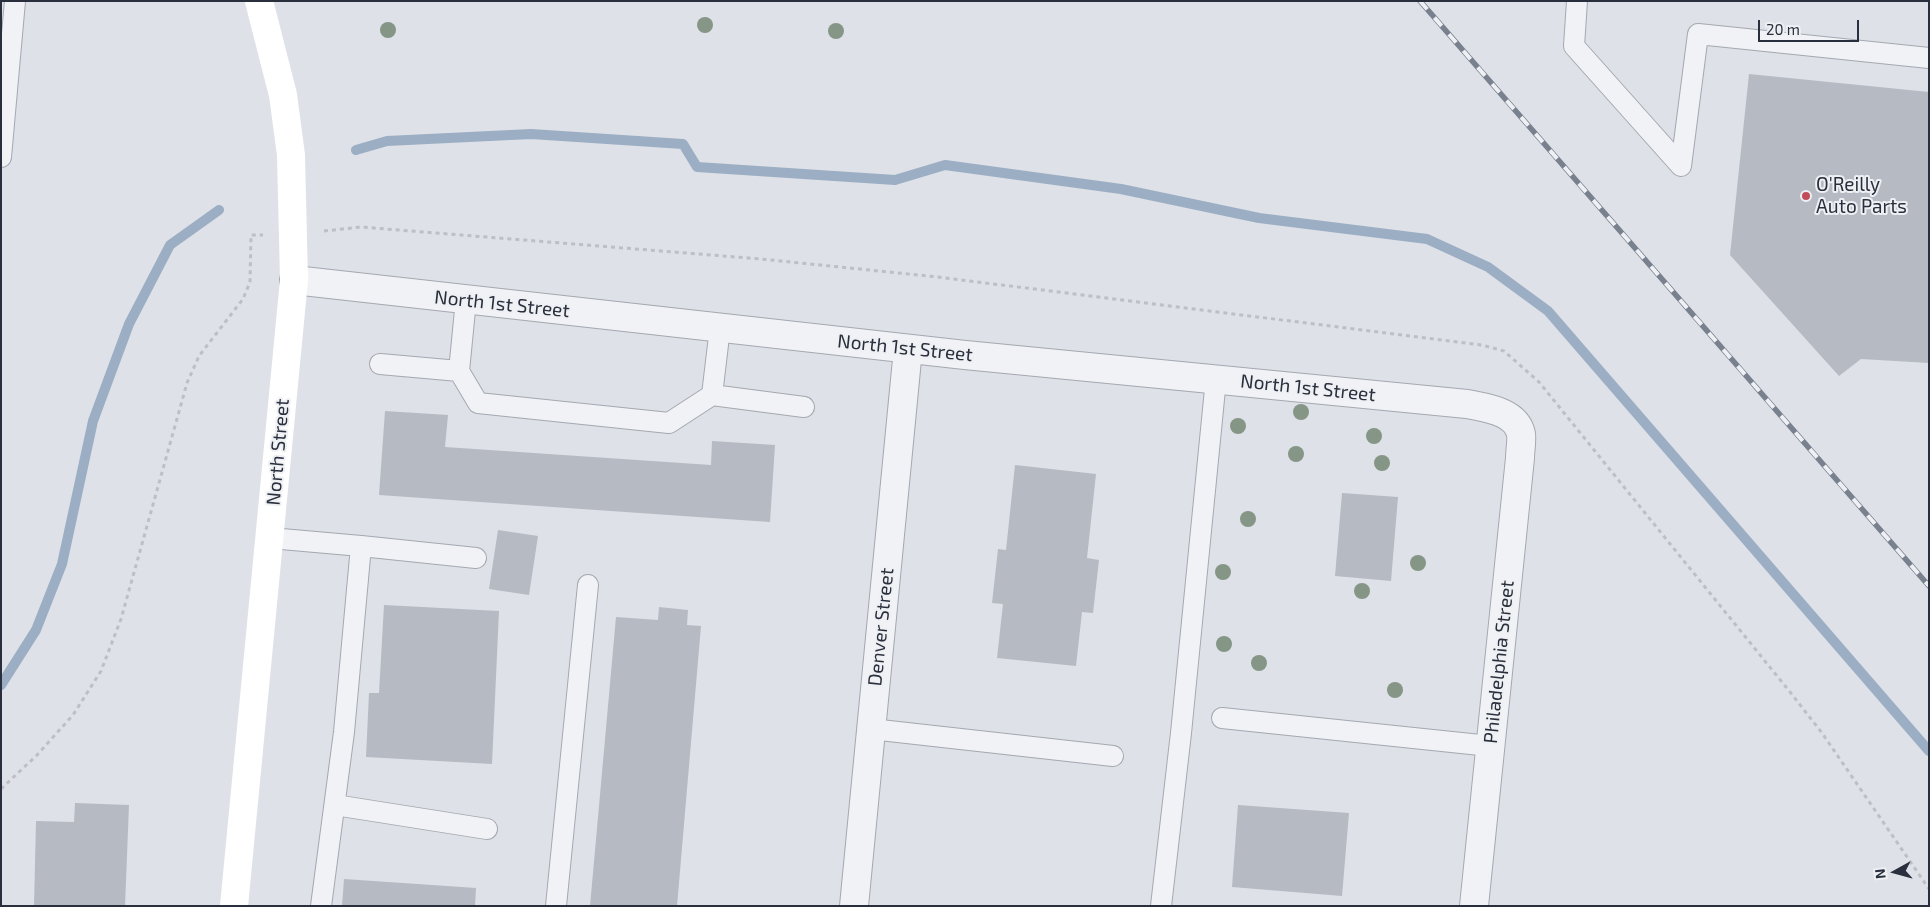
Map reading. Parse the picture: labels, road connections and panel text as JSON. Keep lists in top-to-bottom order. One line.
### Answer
{"streets":{"street":["North 1st Street","North Street","Denver Street","Philadelphia Street"]},"crossings":[["North 1st Street","North Street"],["North 1st Street","Denver Street"],["North 1st Street","Philadelphia Street"]],"places":["O'Reilly Auto Parts"],"scale_bar":"20 m","north":"left"}
